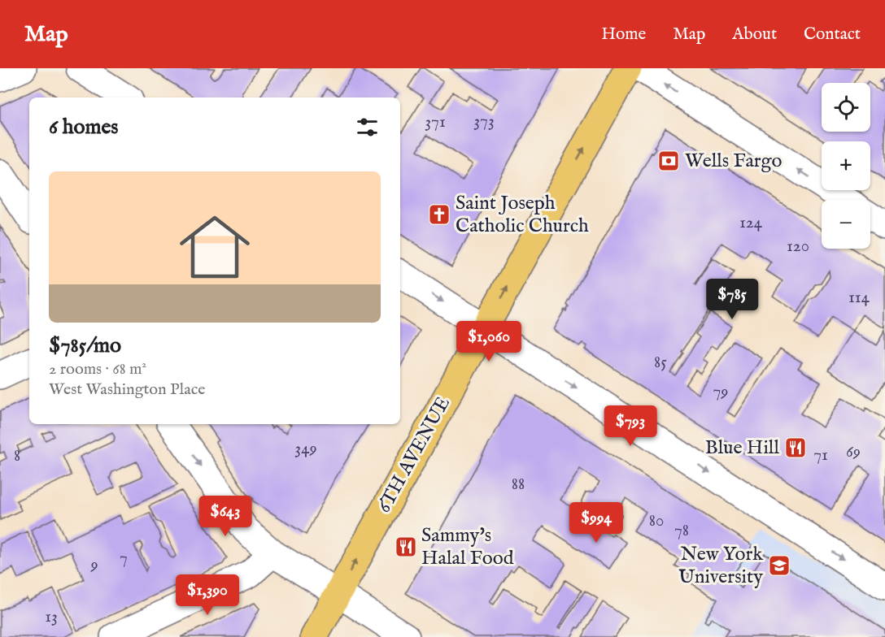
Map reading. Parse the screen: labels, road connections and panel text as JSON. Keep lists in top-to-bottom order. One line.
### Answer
{"streets":{"main road":["6TH AVENUE"]},"one_way":["6TH AVENUE"],"places":{"bank":["Wells Fargo"],"church":["Saint Joseph Catholic Church"],"restaurant":["Blue Hill","Sammy's Halal Food"],"school or university":["New York University"]},"house_numbers":["373","371","124","120","114","85","79","349","69","71","8","88","80","78","7","9","13"],"page":{"header":"Map","nav":["Home","Map","About","Contact"],"map_buttons":["+","−"],"heading":"6 homes","list":[{"name":"$785/mo","note":"2 rooms · 68 m² · West Washington Place"}],"price":["$785","$1,060","$793","$643","$994","$1,390"]}}
